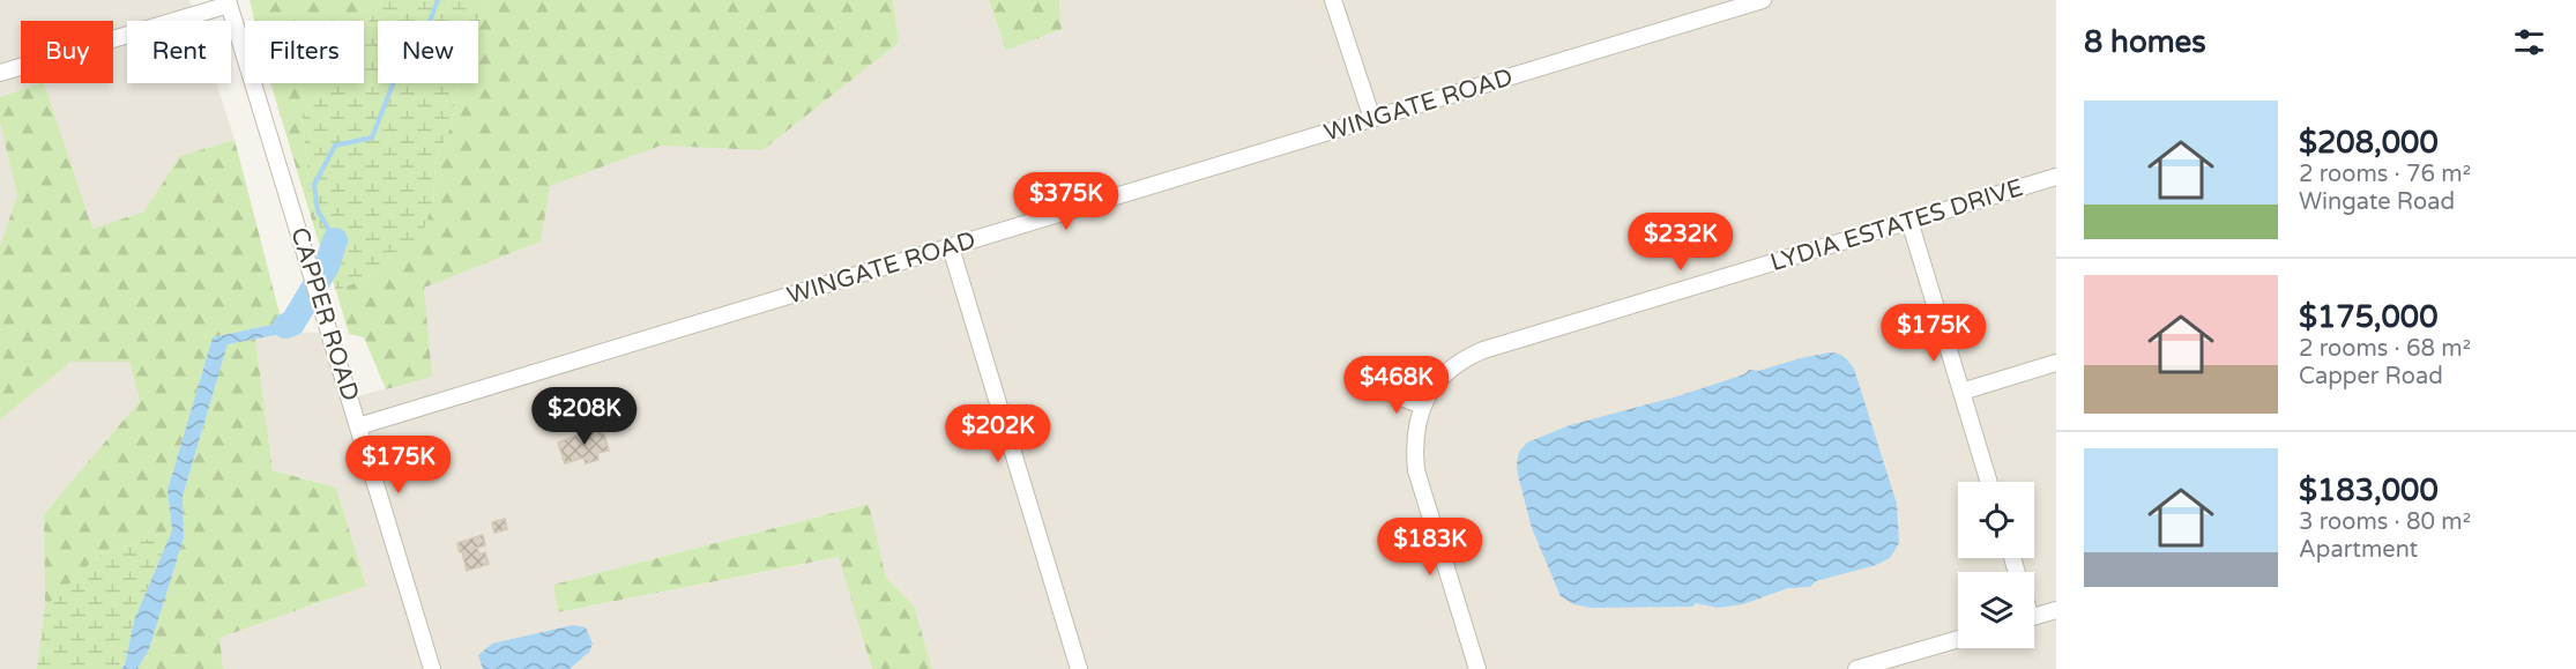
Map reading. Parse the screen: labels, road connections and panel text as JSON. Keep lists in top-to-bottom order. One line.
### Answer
{"streets":{"street":["WINGATE ROAD","LYDIA ESTATES DRIVE","CAPPER ROAD"]},"crossings":[["WINGATE ROAD","CAPPER ROAD"]],"page":{"heading":"8 homes","chip":["Buy","Rent","Filters","New"],"list":[{"name":"$208,000","note":"2 rooms · 76 m² · Wingate Road"},{"name":"$175,000","note":"2 rooms · 68 m² · Capper Road"},{"name":"$183,000","note":"3 rooms · 80 m² · Apartment"}],"price":["$375K","$232K","$175K","$468K","$208K","$202K","$175K","$183K"]}}
